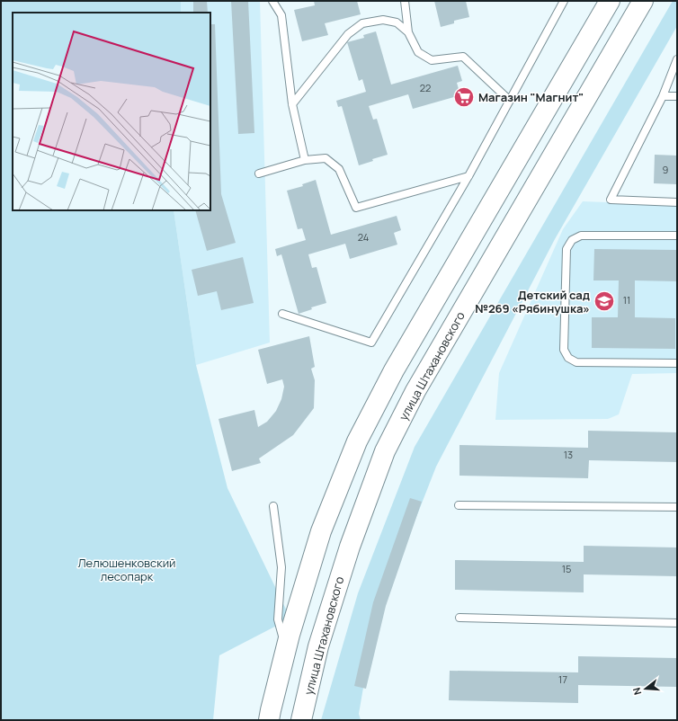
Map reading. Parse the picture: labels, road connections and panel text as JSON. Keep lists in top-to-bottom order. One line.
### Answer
{"streets":{"main road":["улица Штахановского"]},"parks":["Лелюшенковский лесопарк"],"places":{"supermarket":["Магазин \"Магнит\""],"school or university":["Детский сад №269 «Рябинушка»"]},"house_numbers":["22","9","24","11","13","15","17"],"north":"left"}
